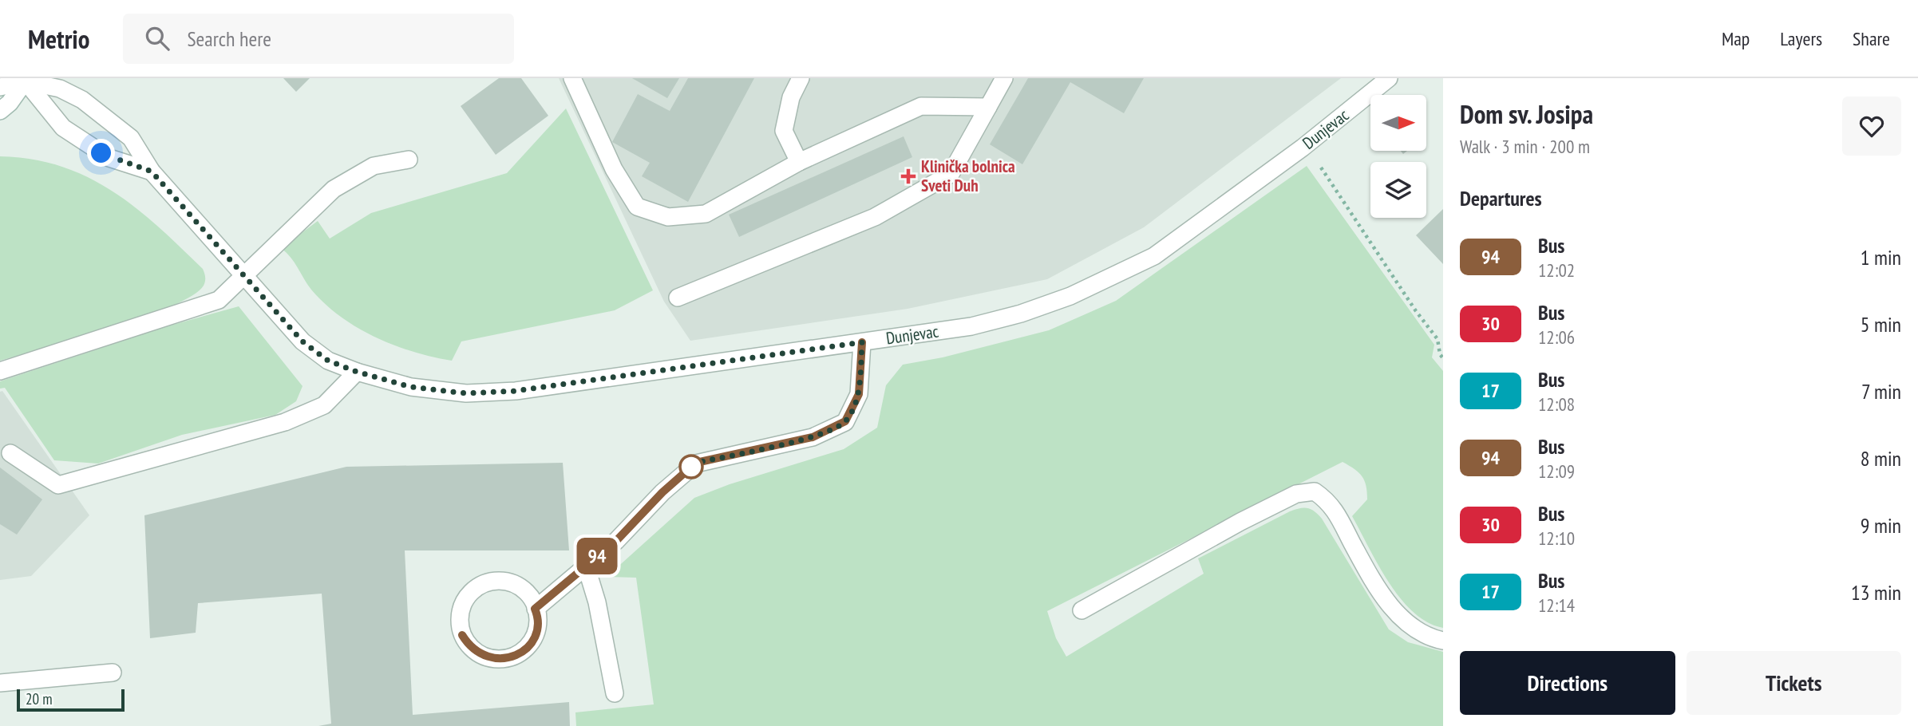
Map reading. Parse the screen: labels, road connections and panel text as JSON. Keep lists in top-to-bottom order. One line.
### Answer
{"streets":{"street":["Dunjevac"]},"places":{"health":["Klinička bolnica Sveti Duh"]},"lines":["bus line 94"],"scale_bar":"20 m","north":"right","page":{"header":"Metrio","search":"Search here","nav":["Map","Layers","Share"],"on_map":"94","heading":[["Dom sv. Josipa","Walk · 3 min · 200 m"],"Departures"],"list":[{"mark":"94","name":"Bus","note":"12:02","value":"1 min"},{"mark":"30","name":"Bus","note":"12:06","value":"5 min"},{"mark":"17","name":"Bus","note":"12:08","value":"7 min"},{"mark":"94","name":"Bus","note":"12:09","value":"8 min"},{"mark":"30","name":"Bus","note":"12:10","value":"9 min"},{"mark":"17","name":"Bus","note":"12:14","value":"13 min"}],"buttons":["Directions","Tickets"],"scale":"20 m"}}
